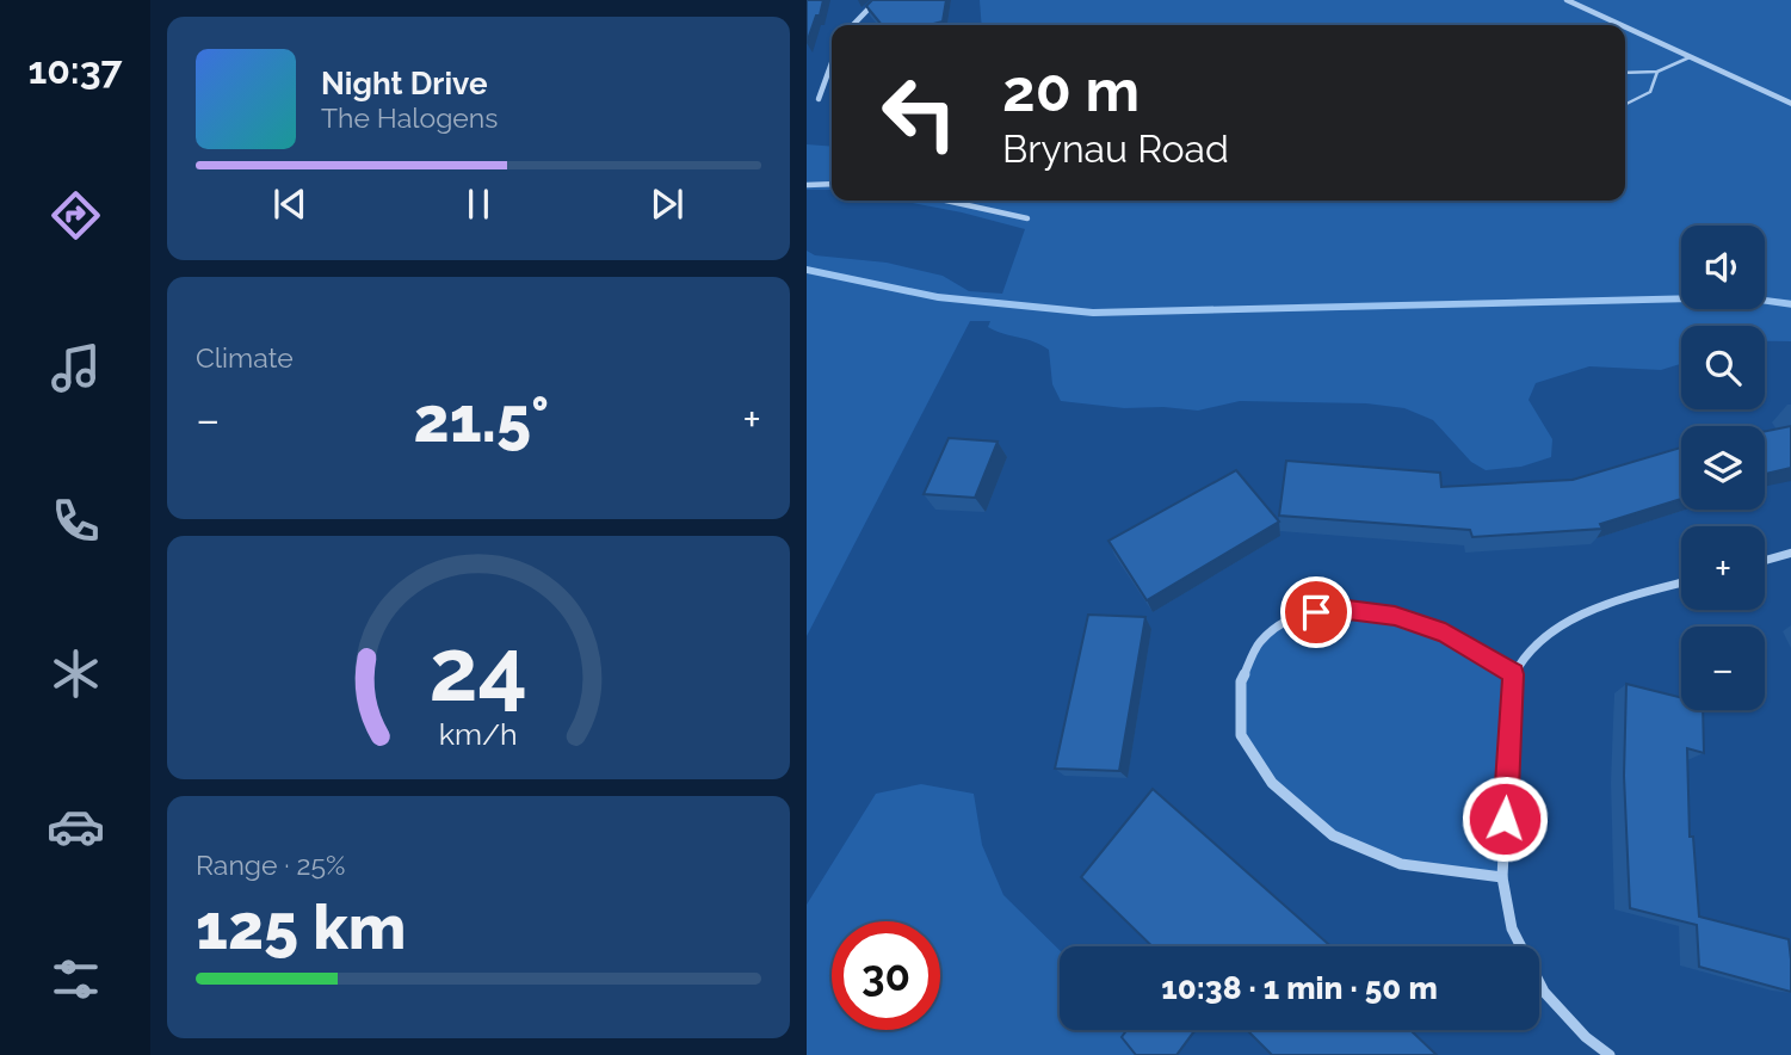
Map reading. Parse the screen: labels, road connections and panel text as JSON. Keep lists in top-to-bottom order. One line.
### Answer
{"page":{"tabs":"10:37","turn":["20 m","Brynau Road"],"song":["Night Drive","The Halogens"],"map_buttons":["+","−"],"tile":["Climate",["Range · 25%","125 km"]],"heat":["−","21.5°","+"],"limit":"30","trip":"10:38 · 1 min · 50 m","gauge":["24","km/h"]}}
